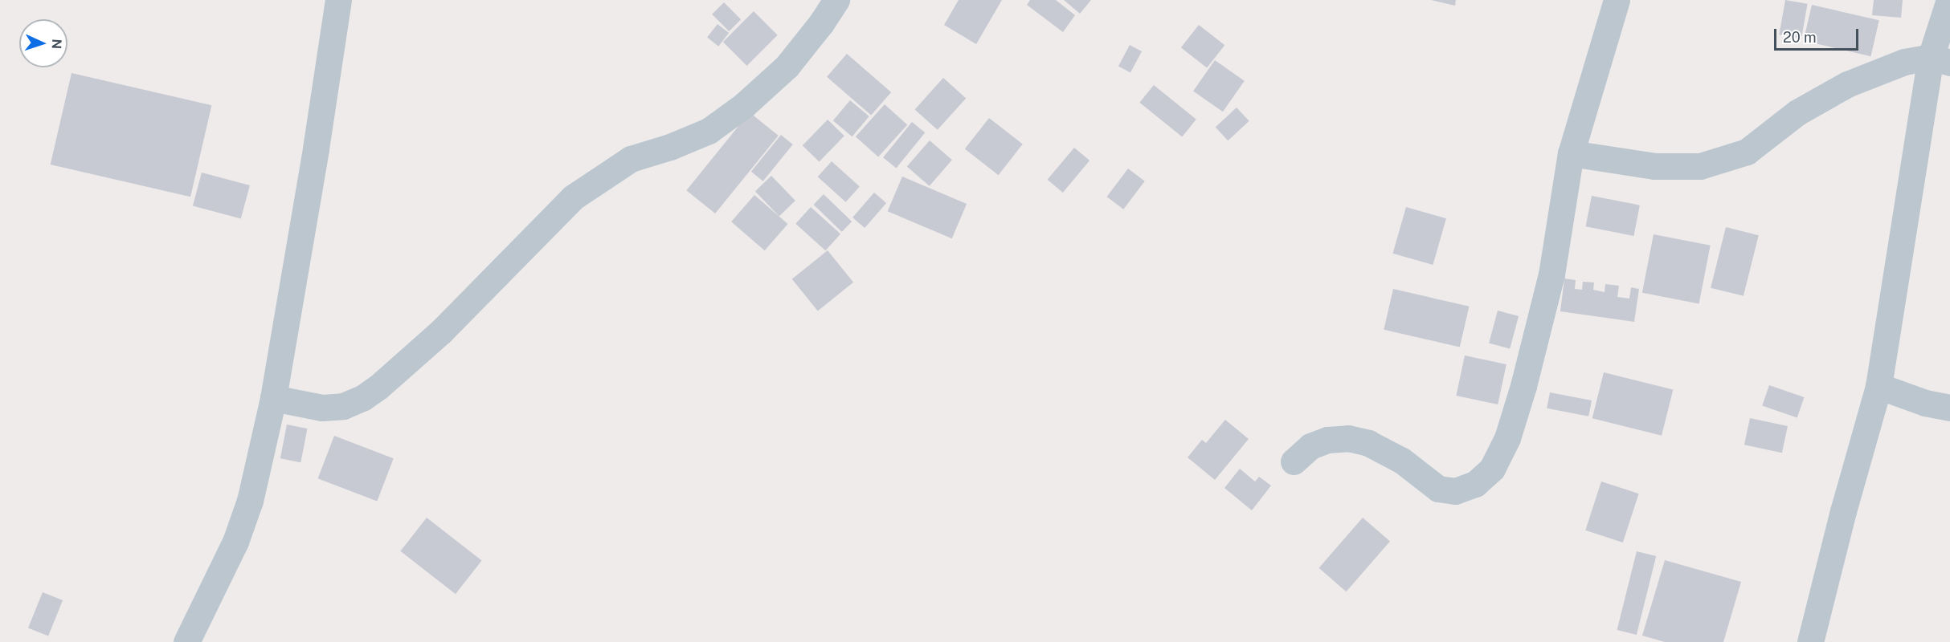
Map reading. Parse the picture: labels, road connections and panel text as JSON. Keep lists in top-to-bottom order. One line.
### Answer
{"scale_bar":"20 m","north":"right"}
